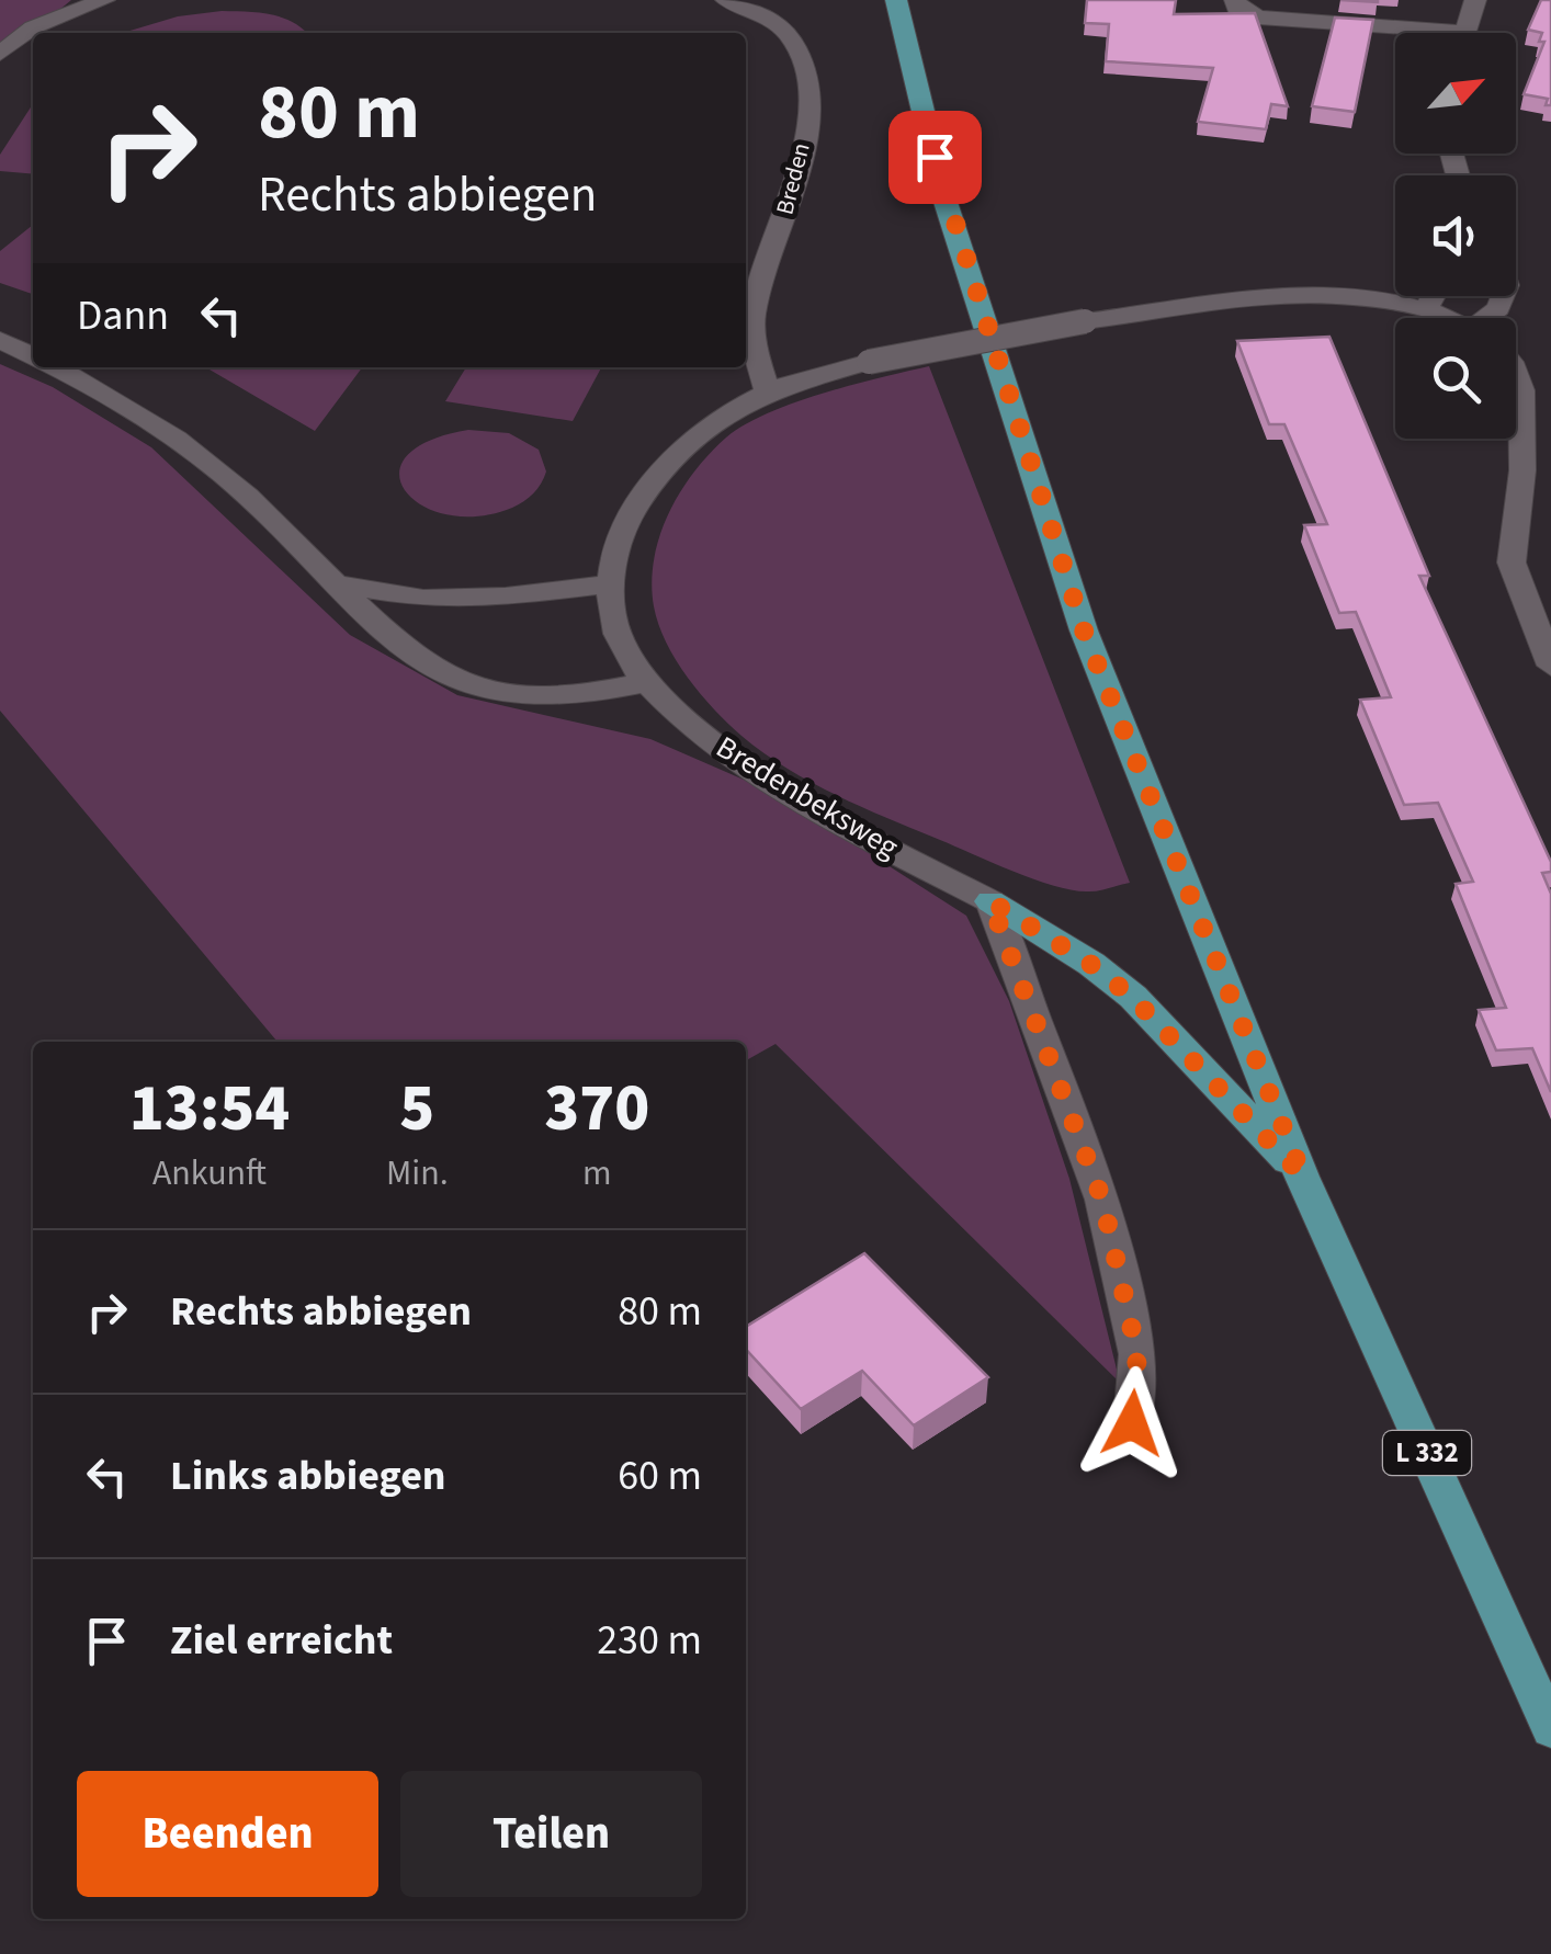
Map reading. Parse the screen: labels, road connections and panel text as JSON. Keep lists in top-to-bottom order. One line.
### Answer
{"streets":{"main road":["L 332"],"street":["Breden","Bredenbeksweg"]},"crossings":[["Breden","Bredenbeksweg"]],"north":"top right","page":{"turn":["80 m","Rechts abbiegen"],"then":"Dann","eta":["13:54","Ankunft","5","Min.","370","m"],"list":[{"name":"Rechts abbiegen","value":"80 m"},{"name":"Links abbiegen","value":"60 m"},{"name":"Ziel erreicht","value":"230 m"}],"buttons":["Beenden","Teilen"]}}
